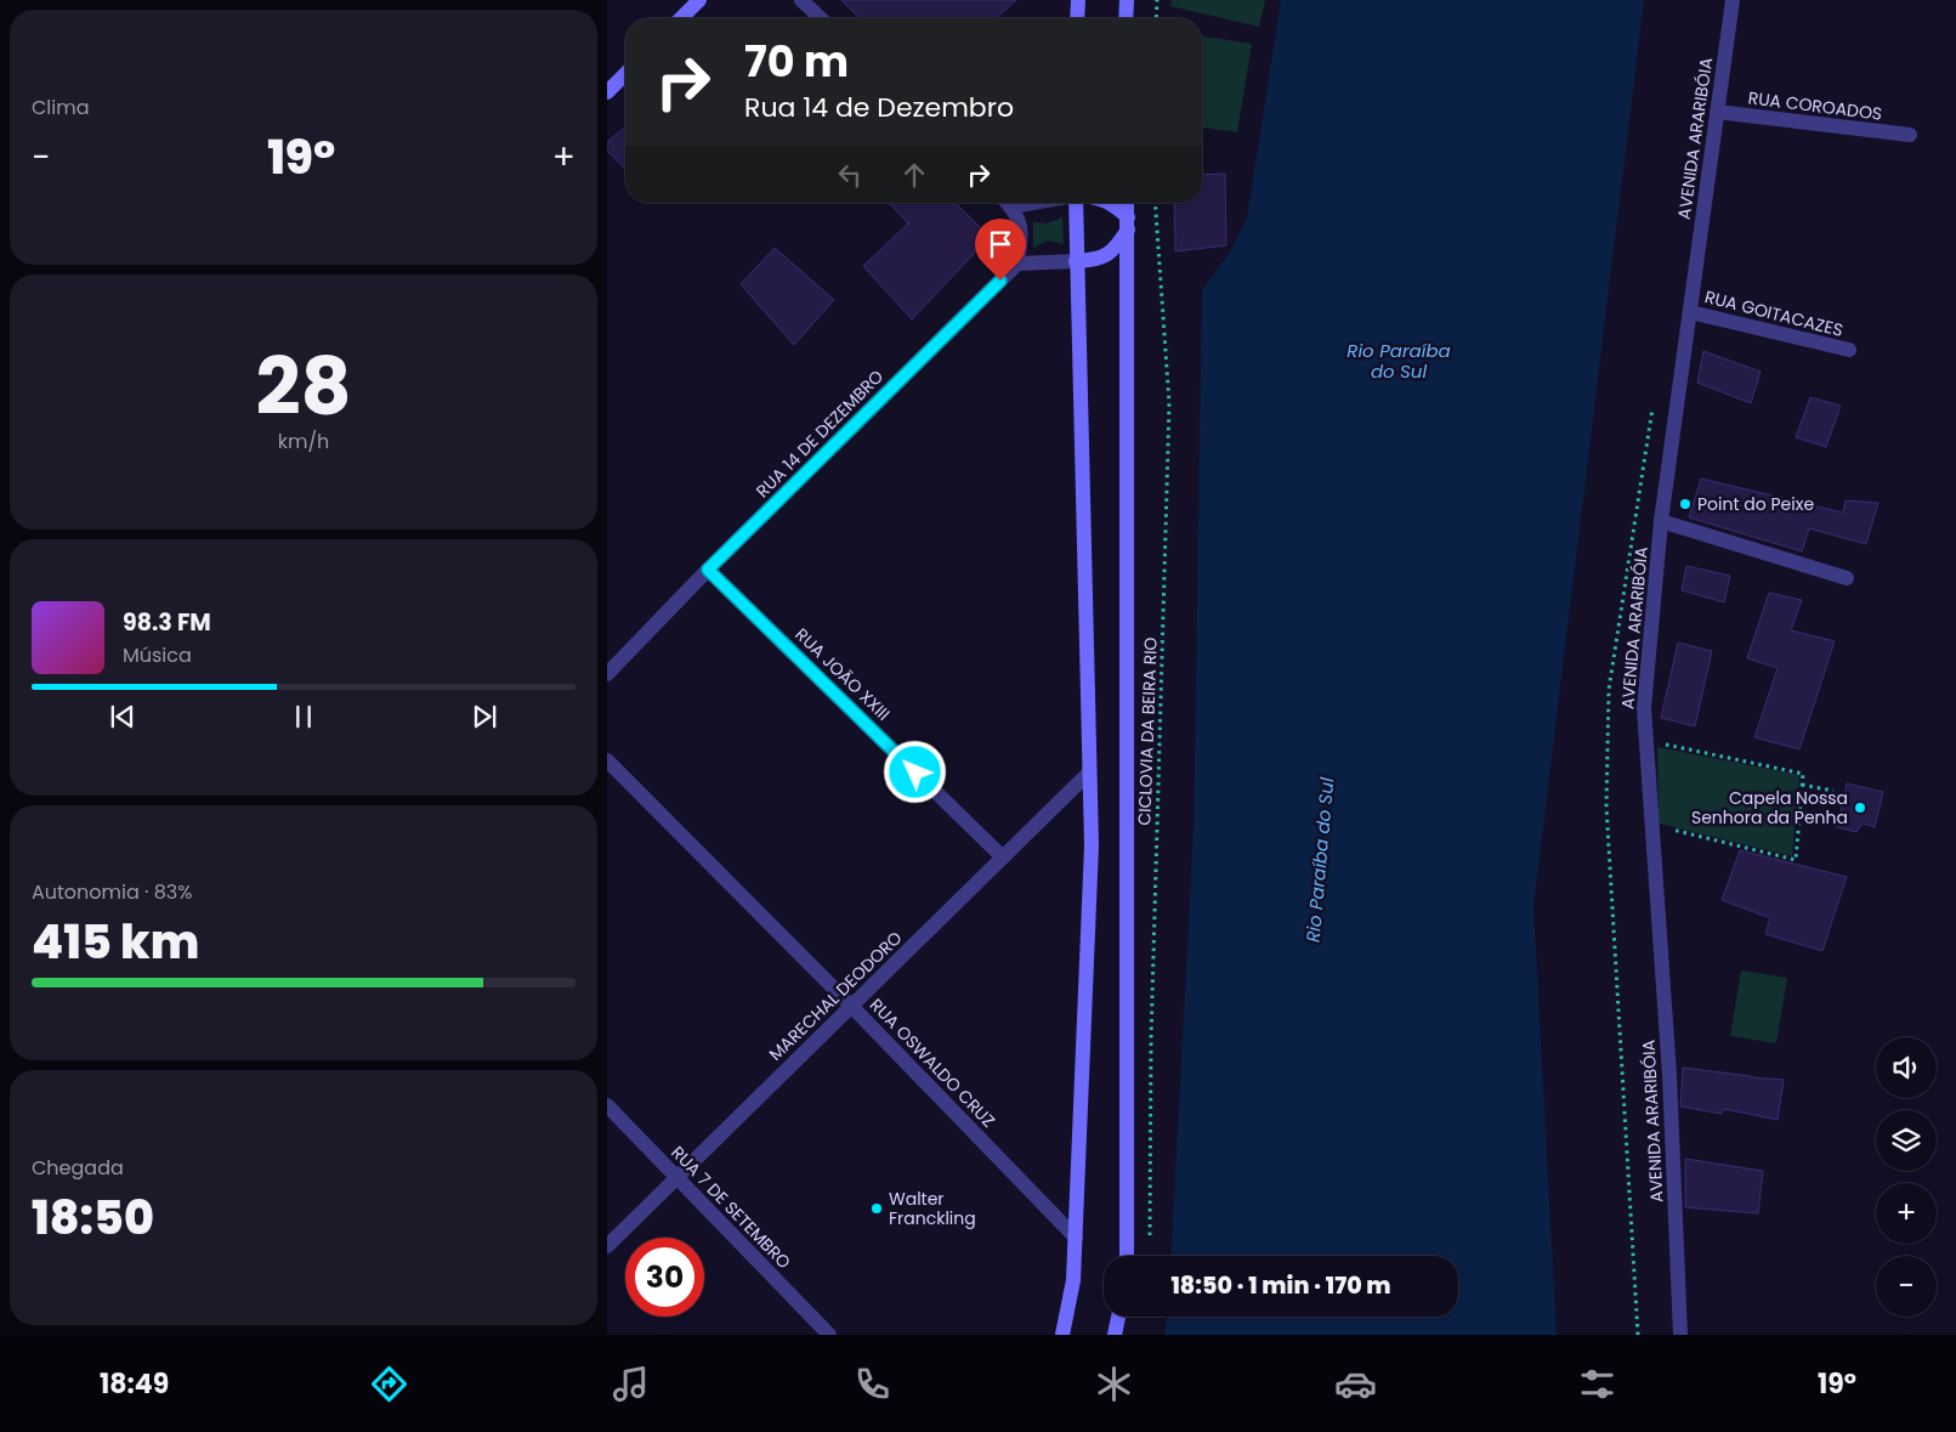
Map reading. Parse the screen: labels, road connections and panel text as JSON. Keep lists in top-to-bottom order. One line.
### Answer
{"streets":{"street":["RUA COROADOS","AVENIDA ARARIBÓIA","RUA GOITACAZES","RUA 14 DE DEZEMBRO","RUA JOÃO XXIII","MARECHAL DEODORO","RUA OSWALDO CRUZ","RUA 7 DE SETEMBRO"],"path":["CICLOVIA DA BEIRA RIO"]},"crossings":[["RUA COROADOS","AVENIDA ARARIBÓIA"],["AVENIDA ARARIBÓIA","RUA GOITACAZES"],["RUA 14 DE DEZEMBRO","RUA JOÃO XXIII"],["RUA JOÃO XXIII","MARECHAL DEODORO"],["MARECHAL DEODORO","RUA OSWALDO CRUZ"],["MARECHAL DEODORO","RUA 7 DE SETEMBRO"]],"water":["Rio Paraíba do Sul"],"places":["Point do Peixe","Capela Nossa Senhora da Penha","Walter Franckling"],"page":{"tile":["Clima",["28","km/h"],["Autonomia · 83%","415 km"],["Chegada","18:50"]],"turn":["70 m","Rua 14 de Dezembro"],"heat":["−","19°","+"],"song":["98.3 FM","Música"],"map_buttons":["+","−"],"limit":"30","trip":"18:50 · 1 min · 170 m","tabs":["18:49","19°"]}}
